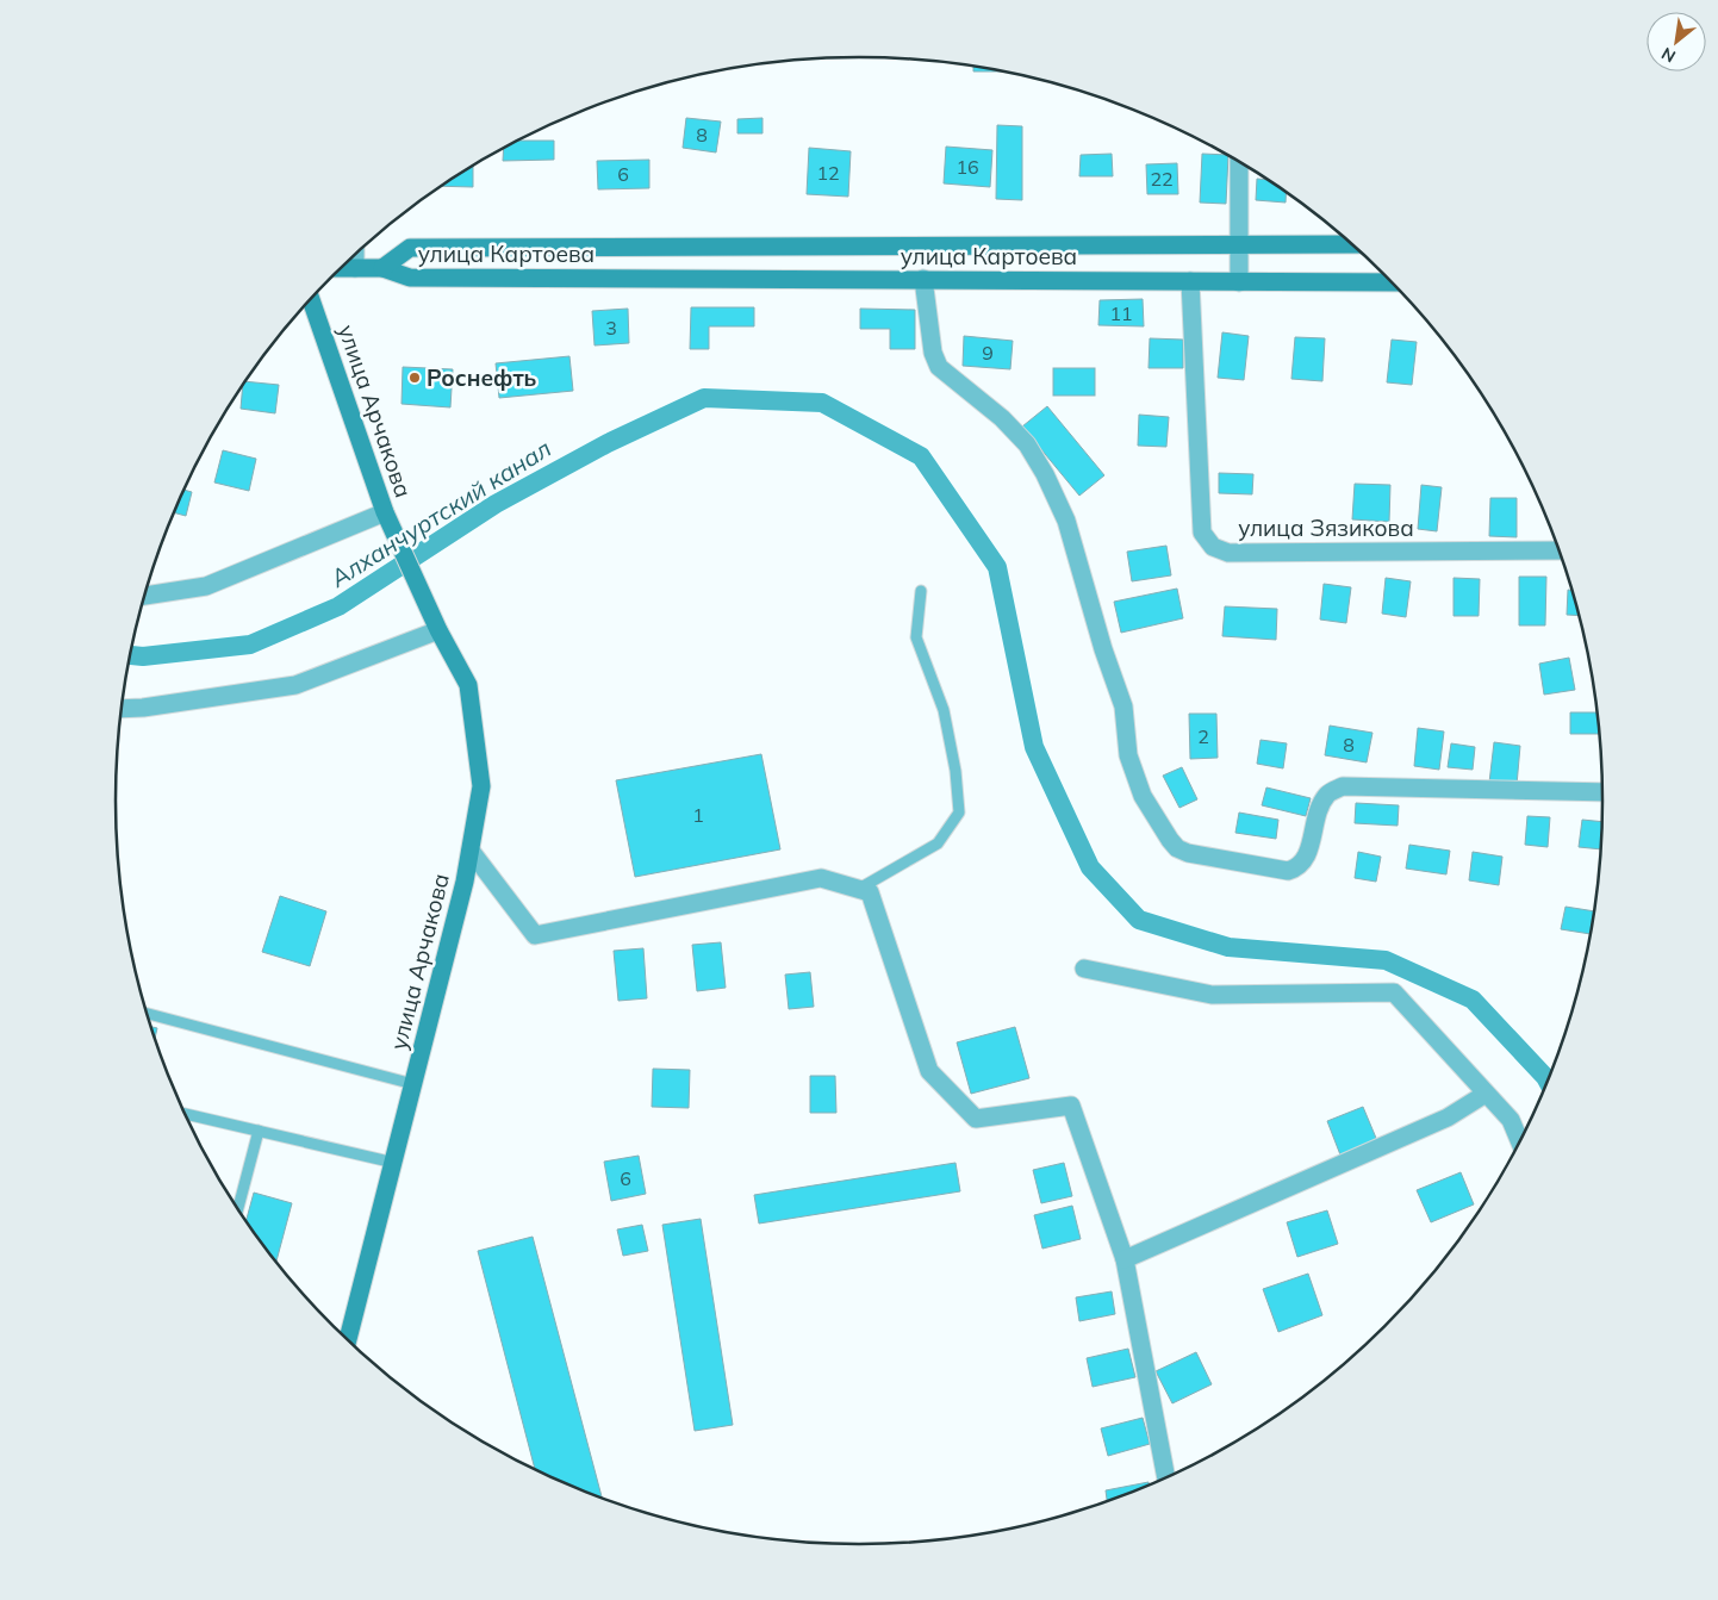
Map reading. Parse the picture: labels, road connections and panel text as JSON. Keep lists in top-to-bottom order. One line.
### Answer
{"streets":{"main road":["улица Картоева","улица Арчакова"],"street":["улица Зязикова"]},"crossings":[["улица Картоева","улица Зязикова"]],"water":["Алханчуртский канал"],"places":["Роснефть"],"house_numbers":["8","16","12","6","22","11","3","9","2","8","1","6"],"north":"bottom left"}
